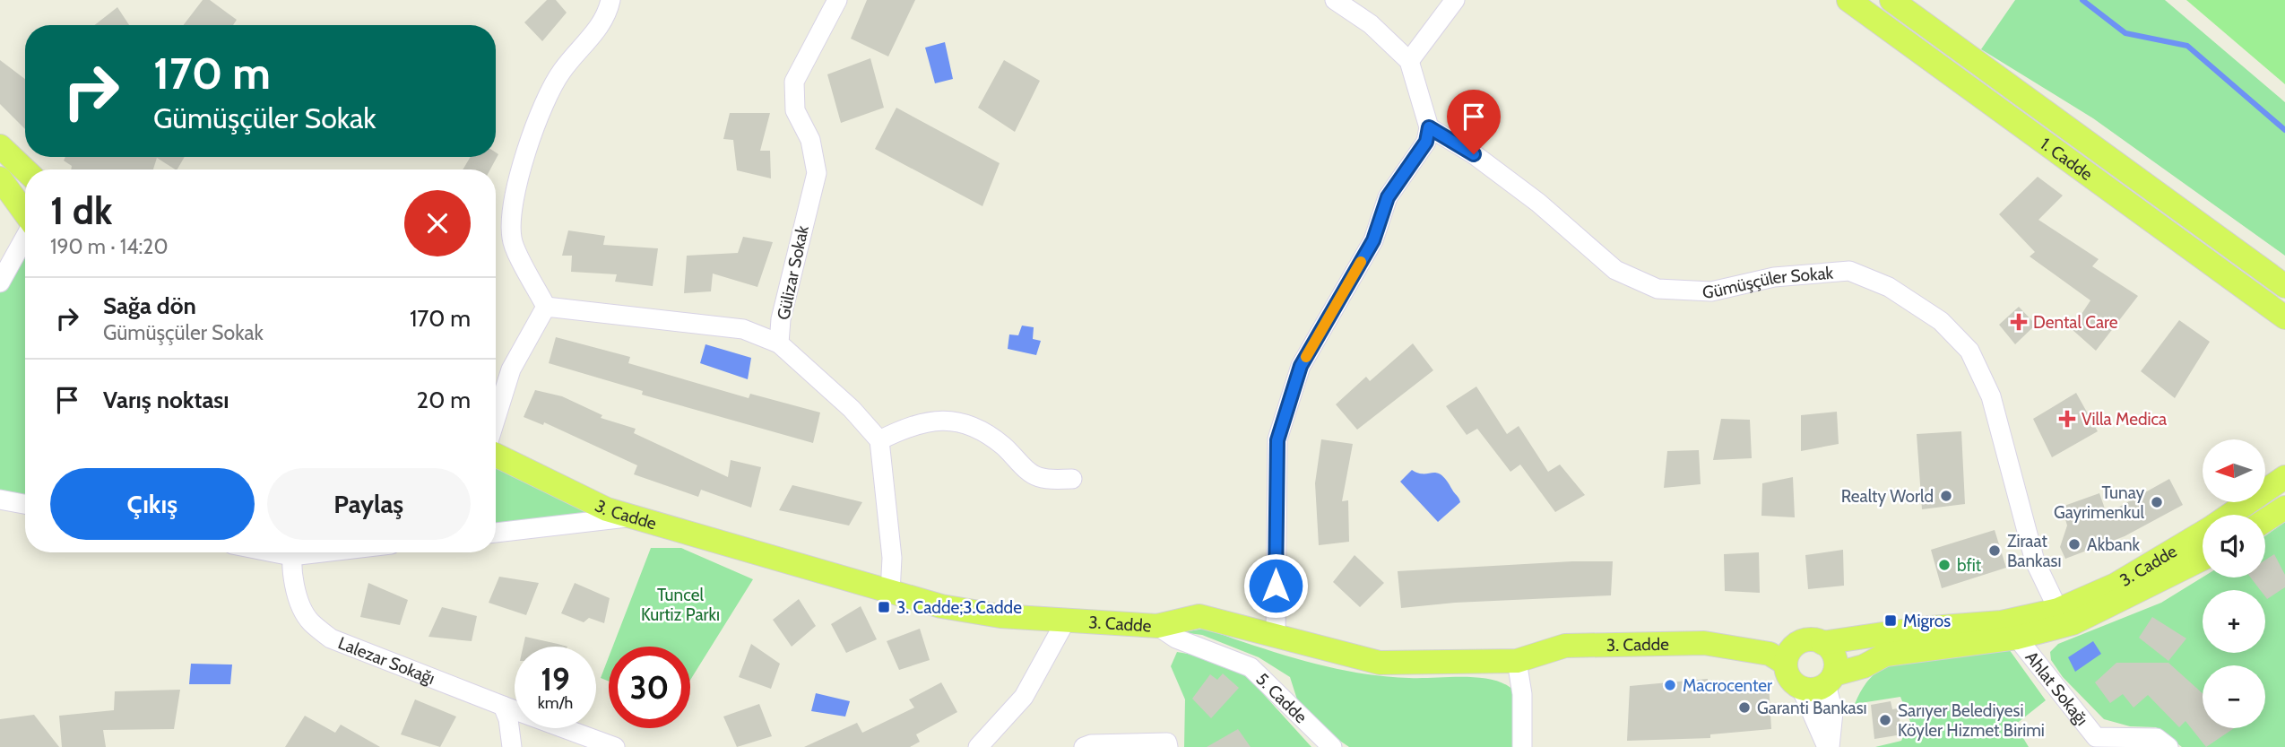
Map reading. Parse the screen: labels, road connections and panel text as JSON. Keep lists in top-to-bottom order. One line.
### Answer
{"streets":{"main road":["1. Cadde","3. Cadde"],"street":["Gülizar Sokak","Gümüşçüler Sokak","Lalezar Sokağı","Ahlat Sokağı","5. Cadde"]},"crossings":[["Gümüşçüler Sokak","3. Cadde"],["3. Cadde","Ahlat Sokağı"],["3. Cadde","5. Cadde"]],"parks":["Tuncel Kurtiz Parkı"],"places":{"health":["Dental Care","Villa Medica"],"other":["Realty World","Tunay Gayrimenkul","Akbank","Ziraat Bankası","bfit","Macrocenter","Garanti Bankası","Sarıyer Belediyesi Köyler Hizmet Birimi"],"transit":["3. Cadde;3.Cadde","Migros"]},"north":"left","page":{"turn":["170 m","Gümüşçüler Sokak"],"heading":["1 dk","190 m · 14:20"],"list":[{"name":"Sağa dön","note":"Gümüşçüler Sokak","value":"170 m"},{"name":"Varış noktası","value":"20 m"}],"map_buttons":["+","−"],"buttons":["Çıkış","Paylaş"],"speed":"19 km/h","limit":"30"}}
